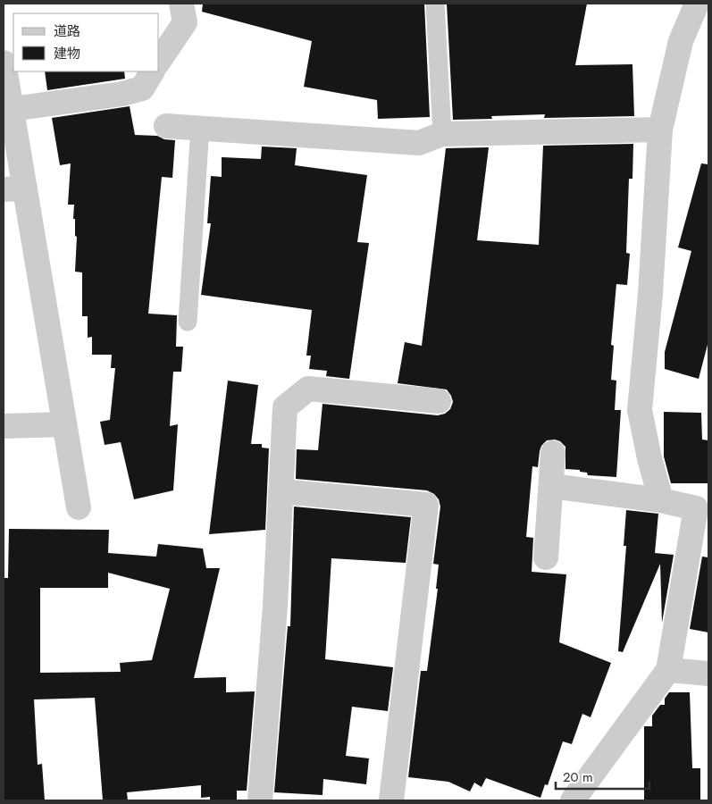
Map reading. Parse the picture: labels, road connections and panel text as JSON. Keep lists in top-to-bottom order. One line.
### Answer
{"legend":["道路","建物"],"scale_bar":"20 m"}
